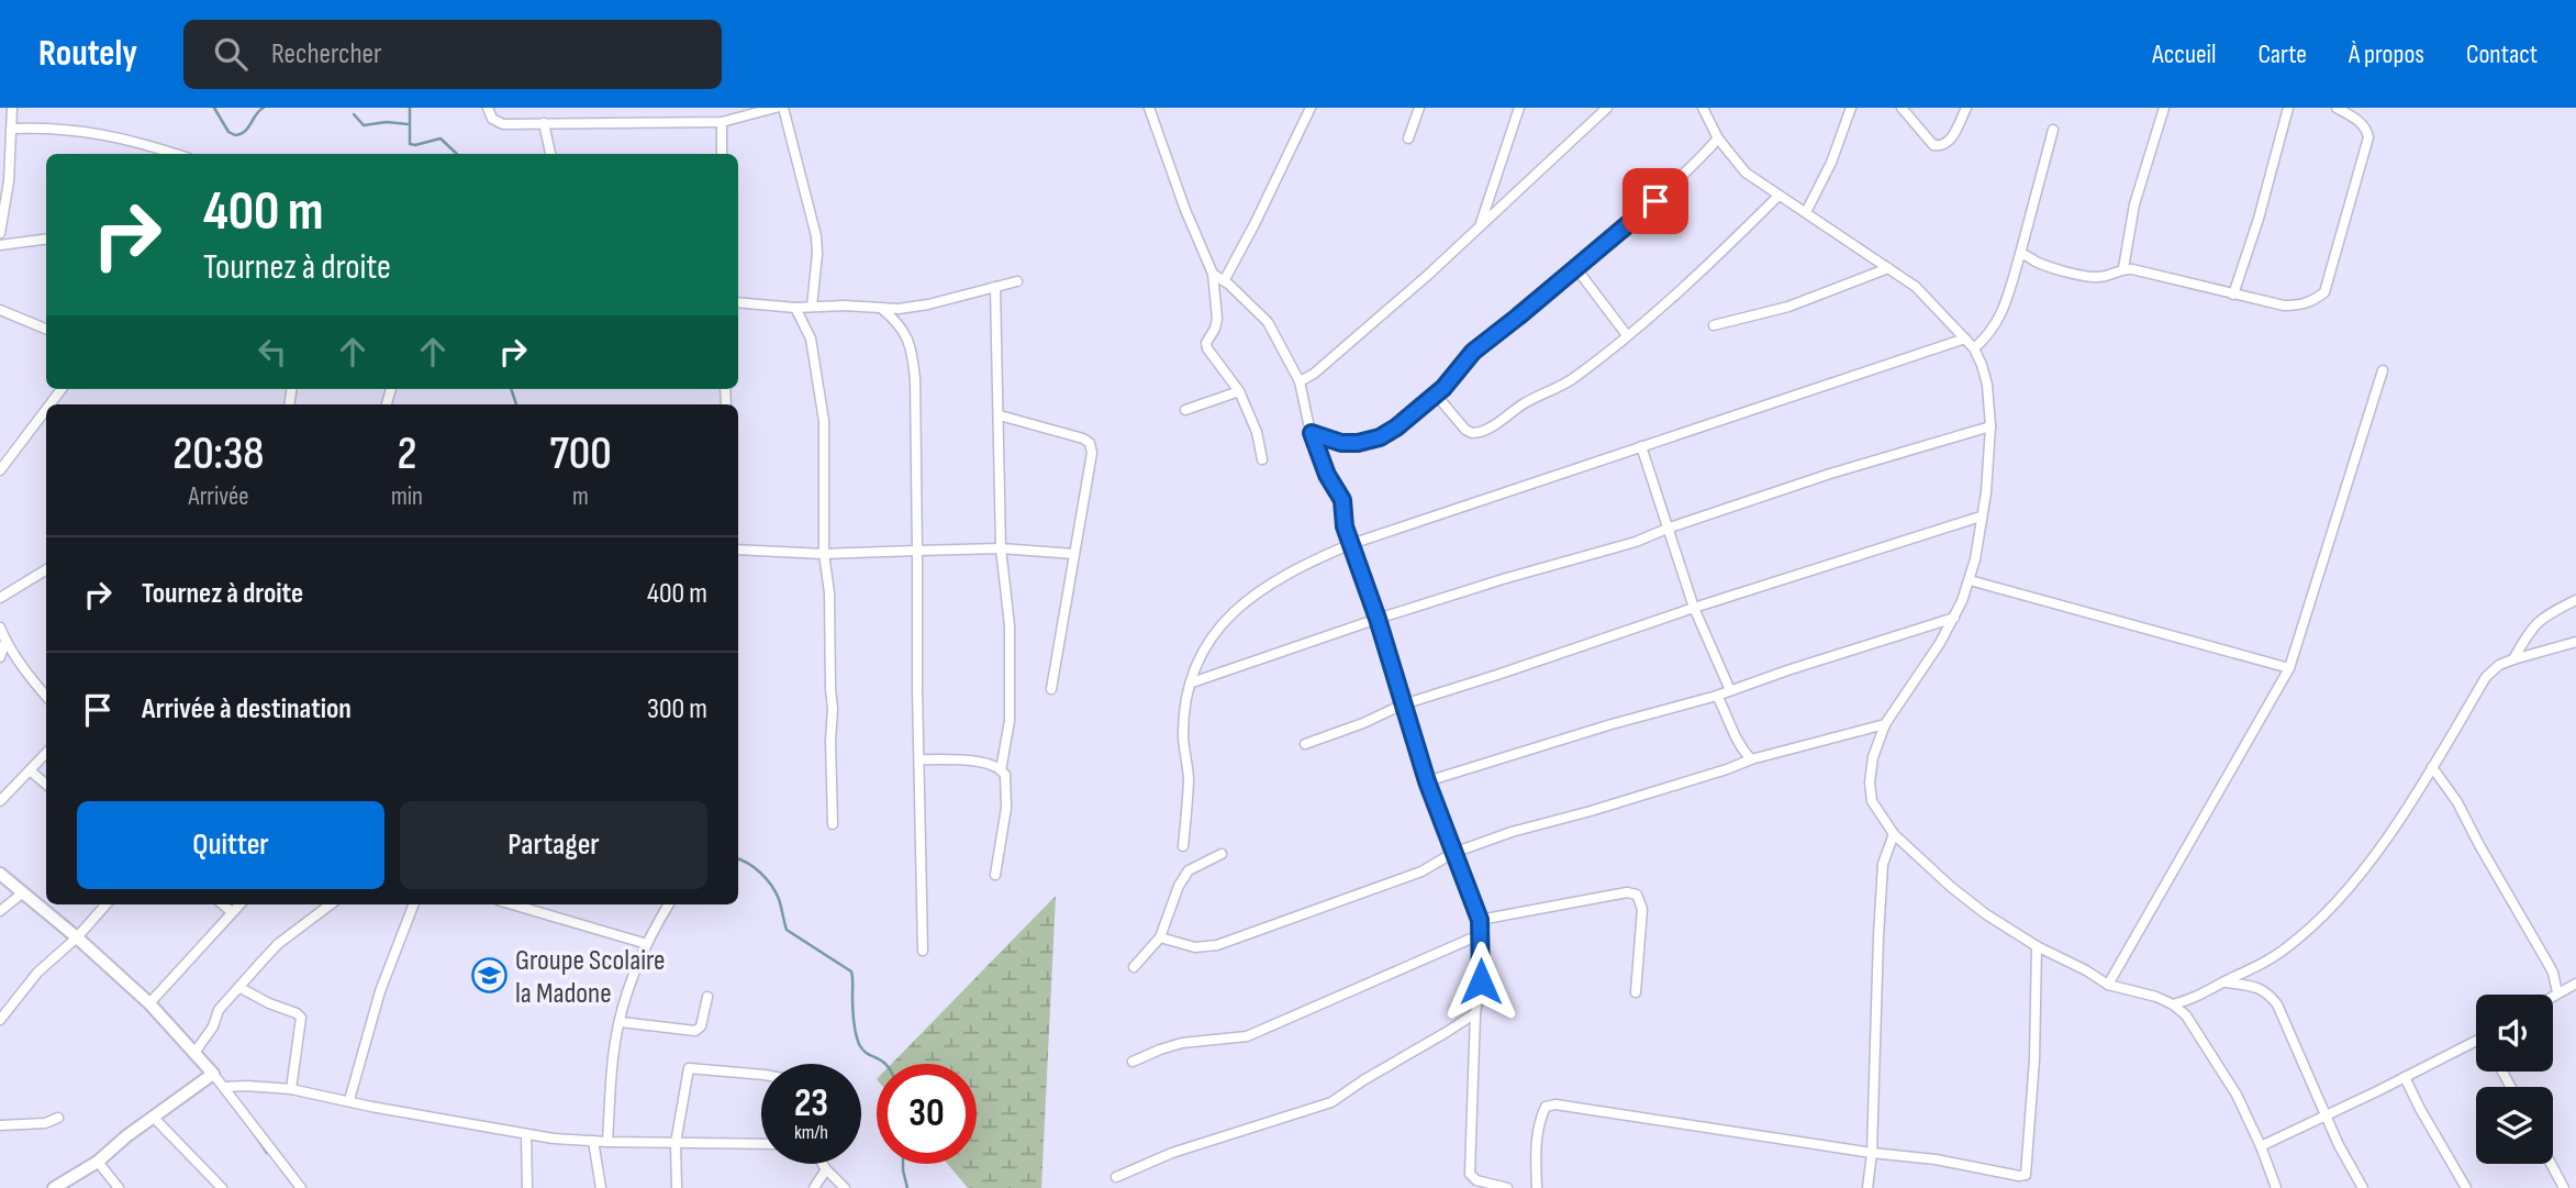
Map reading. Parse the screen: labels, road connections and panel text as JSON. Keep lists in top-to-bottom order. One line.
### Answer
{"places":{"school or university":["Groupe Scolaire la Madone"]},"page":{"header":"Routely","search":"Rechercher","nav":["Accueil","Carte","À propos","Contact"],"turn":["400 m","Tournez à droite"],"eta":["20:38","Arrivée","2","min","700","m"],"list":[{"name":"Tournez à droite","value":"400 m"},{"name":"Arrivée à destination","value":"300 m"}],"buttons":["Quitter","Partager"],"speed":"23 km/h","limit":"30"}}
